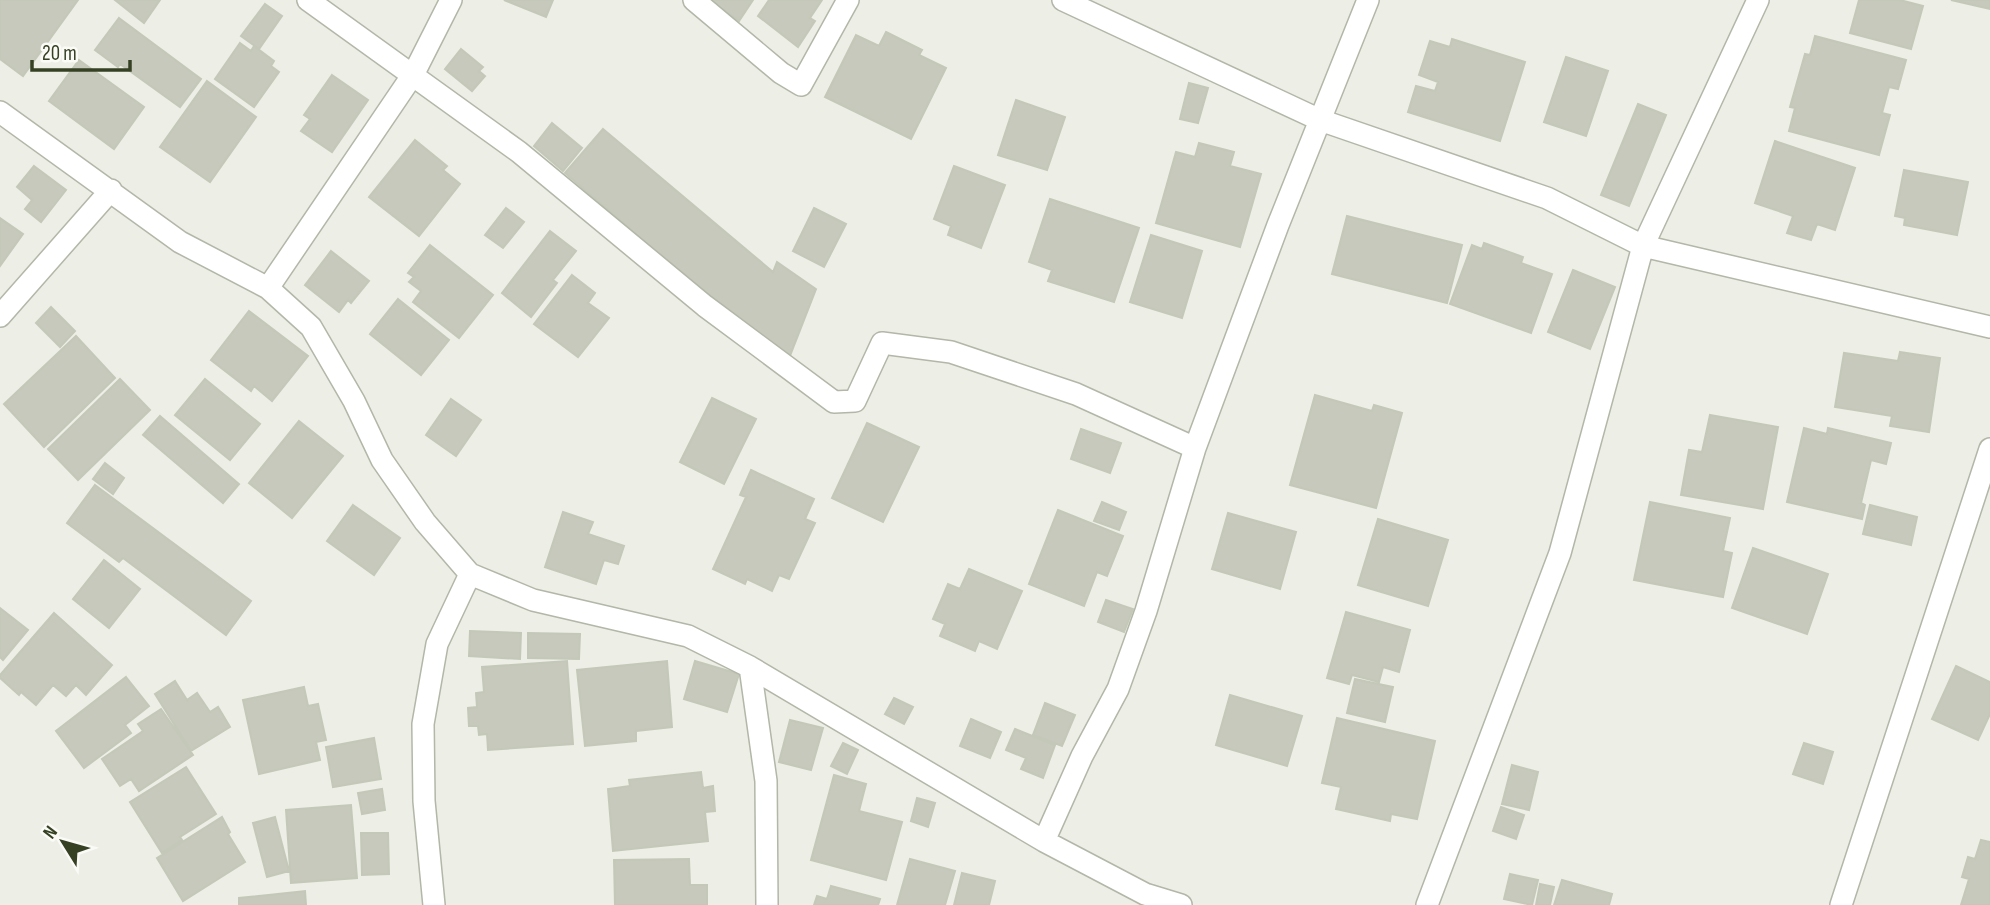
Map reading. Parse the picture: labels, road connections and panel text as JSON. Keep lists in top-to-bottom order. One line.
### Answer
{"scale_bar":"20 m","north":"top left"}
